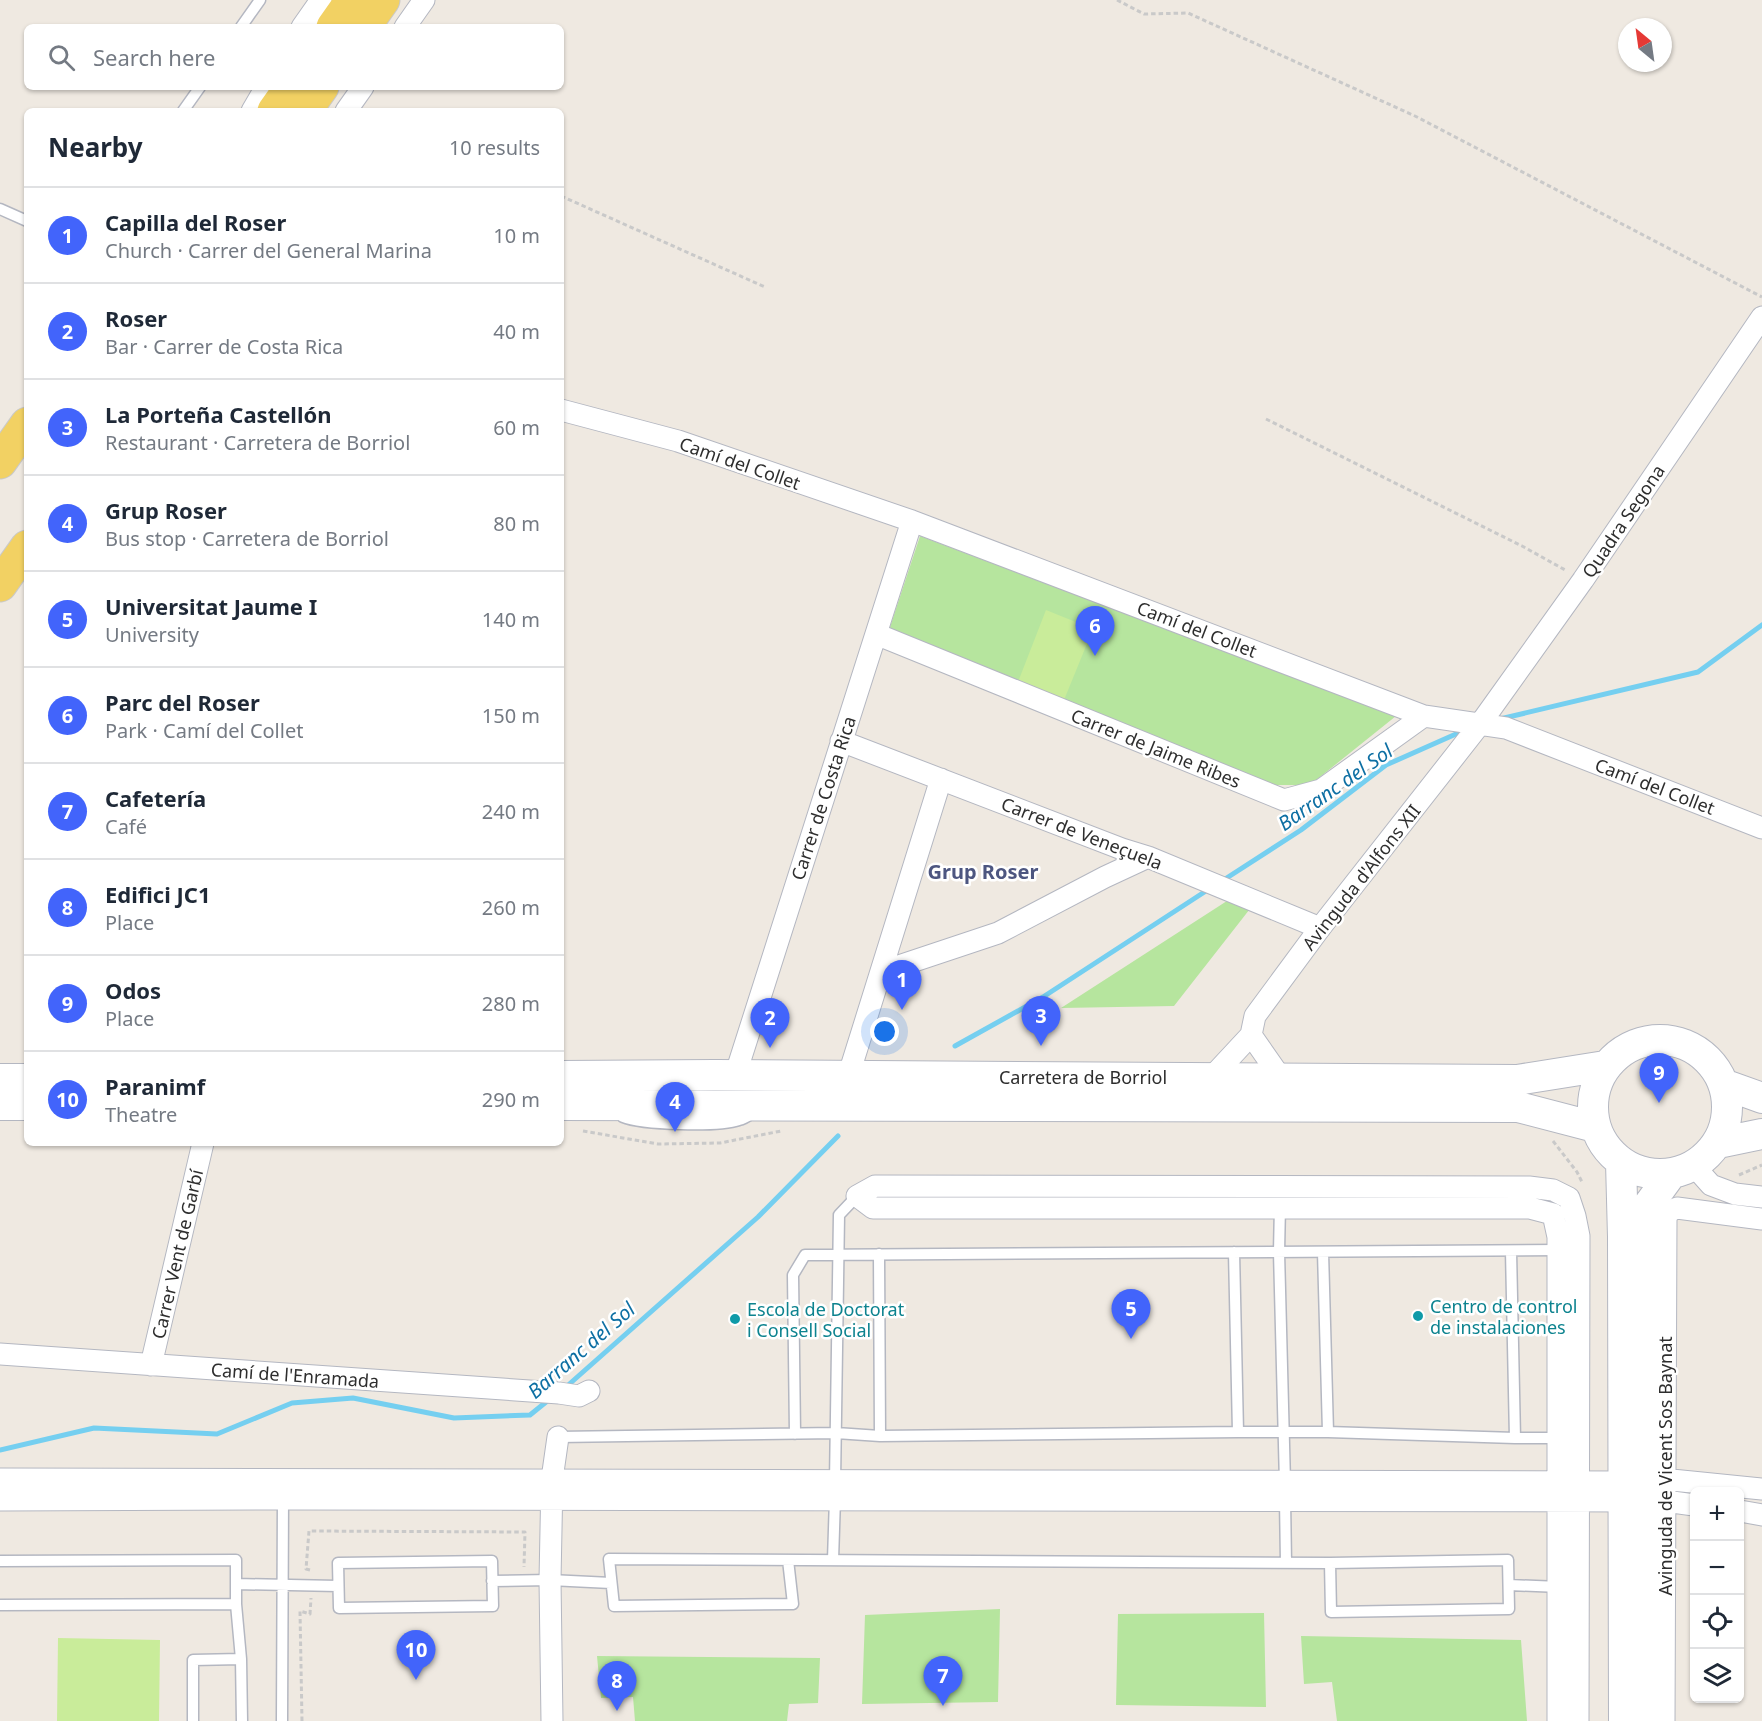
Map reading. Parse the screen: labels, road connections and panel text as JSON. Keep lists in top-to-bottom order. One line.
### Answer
{"streets":{"main road":["Carretera de Borriol","Avinguda de Vicent Sos Baynat"],"street":["Camí del Collet","Quadra Segona","Carrer de Jaime Ribes","Carrer de Costa Rica","Carrer de Veneçuela","Avinguda d'Alfons XII","Carrer Vent de Garbí","Camí de l'Enramada"]},"crossings":[["Camí del Collet","Quadra Segona"],["Camí del Collet","Carrer de Jaime Ribes"],["Camí del Collet","Carrer de Costa Rica"],["Camí del Collet","Avinguda d'Alfons XII"],["Quadra Segona","Avinguda d'Alfons XII"],["Carrer de Jaime Ribes","Carrer de Costa Rica"],["Carrer de Costa Rica","Carrer de Veneçuela"],["Carrer de Costa Rica","Carretera de Borriol"],["Carrer de Veneçuela","Avinguda d'Alfons XII"],["Avinguda d'Alfons XII","Carretera de Borriol"],["Carretera de Borriol","Avinguda de Vicent Sos Baynat"],["Carrer Vent de Garbí","Camí de l'Enramada"]],"districts":["Grup Roser"],"water":["Barranc del Sol"],"places":["Centro de control de instalaciones","Escola de Doctorat i Consell Social"],"north":"top left","page":{"search":"Search here","heading":["Nearby","10 results"],"list":[{"mark":"1","name":"Capilla del Roser","note":"Church · Carrer del General Marina","value":"10 m"},{"mark":"2","name":"Roser","note":"Bar · Carrer de Costa Rica","value":"40 m"},{"mark":"3","name":"La Porteña Castellón","note":"Restaurant · Carretera de Borriol","value":"60 m"},{"mark":"4","name":"Grup Roser","note":"Bus stop · Carretera de Borriol","value":"80 m"},{"mark":"5","name":"Universitat Jaume I","note":"University","value":"140 m"},{"mark":"6","name":"Parc del Roser","note":"Park · Camí del Collet","value":"150 m"},{"mark":"7","name":"Cafetería","note":"Café","value":"240 m"},{"mark":"8","name":"Edifici JC1","note":"Place","value":"260 m"},{"mark":"9","name":"Odos","note":"Place","value":"280 m"},{"mark":"10","name":"Paranimf","note":"Theatre","value":"290 m"}],"pins":["6","1","3","2","9","4","5","10","7","8"],"map_buttons":["+","−"]}}
